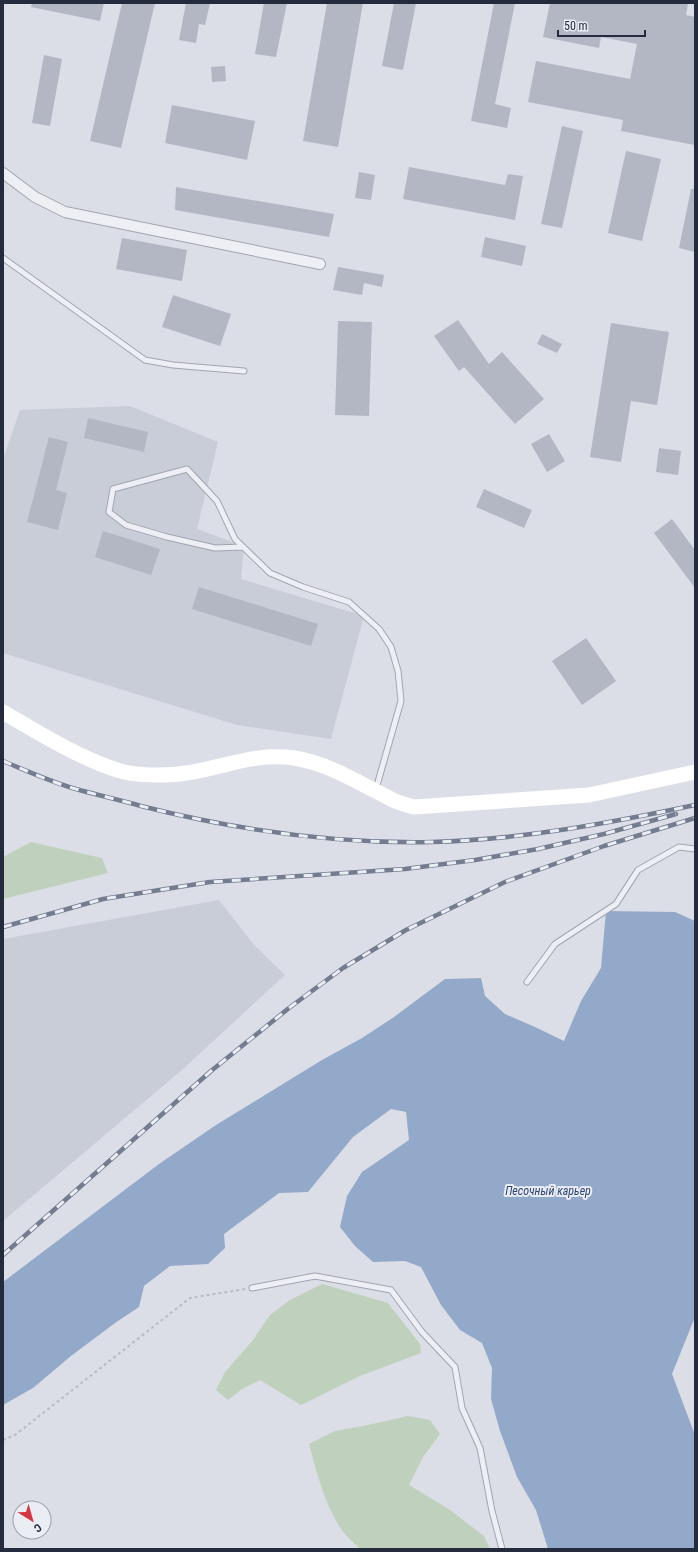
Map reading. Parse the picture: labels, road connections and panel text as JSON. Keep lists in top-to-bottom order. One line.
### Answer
{"water":["Песочный карьер"],"scale_bar":"50 m","north":"bottom right"}
